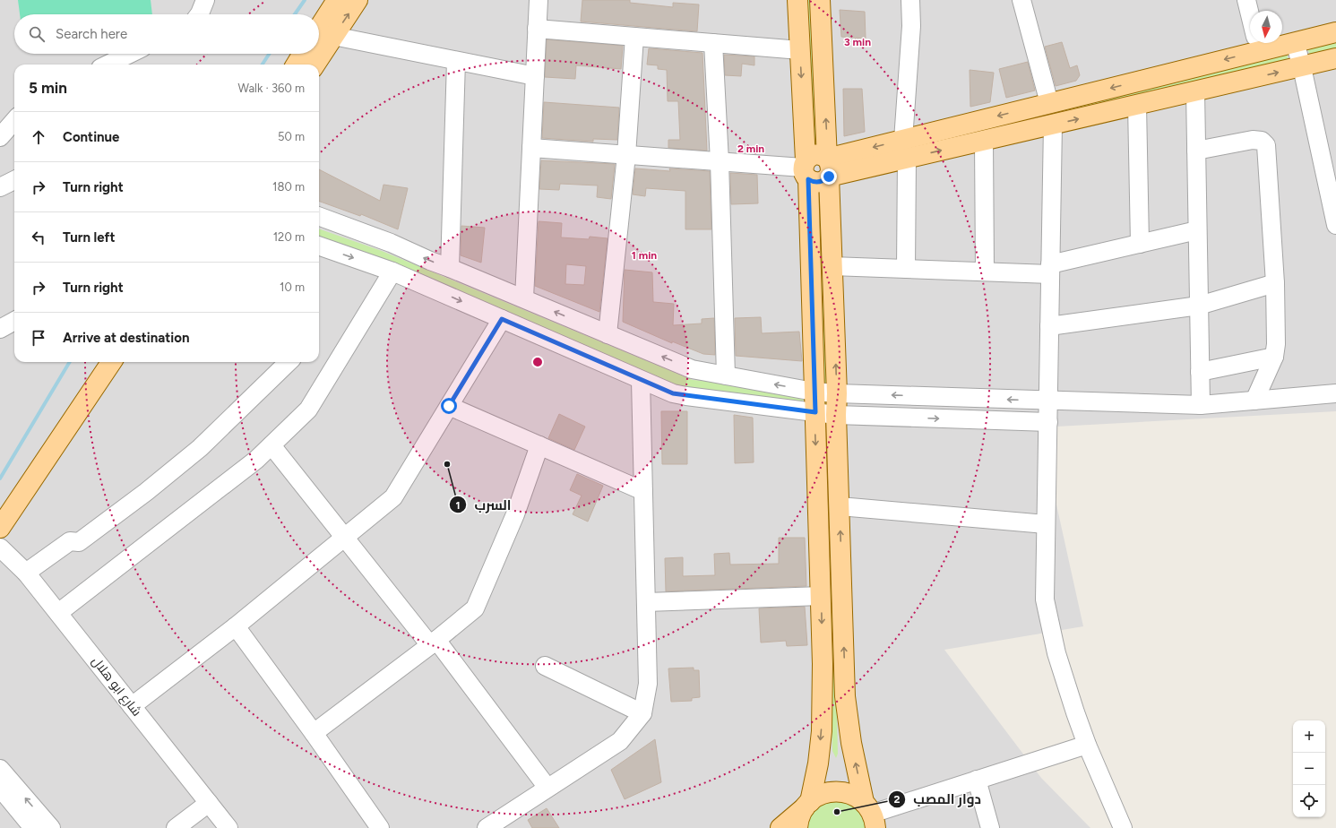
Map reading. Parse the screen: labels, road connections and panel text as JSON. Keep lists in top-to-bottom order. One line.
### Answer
{"streets":{"street":["شارع ابو هلال"]},"places":["السرب","دوار المصب"],"north":"bottom","page":{"search":"Search here","heading":["5 min","Walk · 360 m"],"list":[["Continue","50 m"],["Turn right","180 m"],["Turn left","120 m"],["Turn right","10 m"],"Arrive at destination"],"map_buttons":["+","−"]},"rings":["3 min","2 min","1 min"]}
